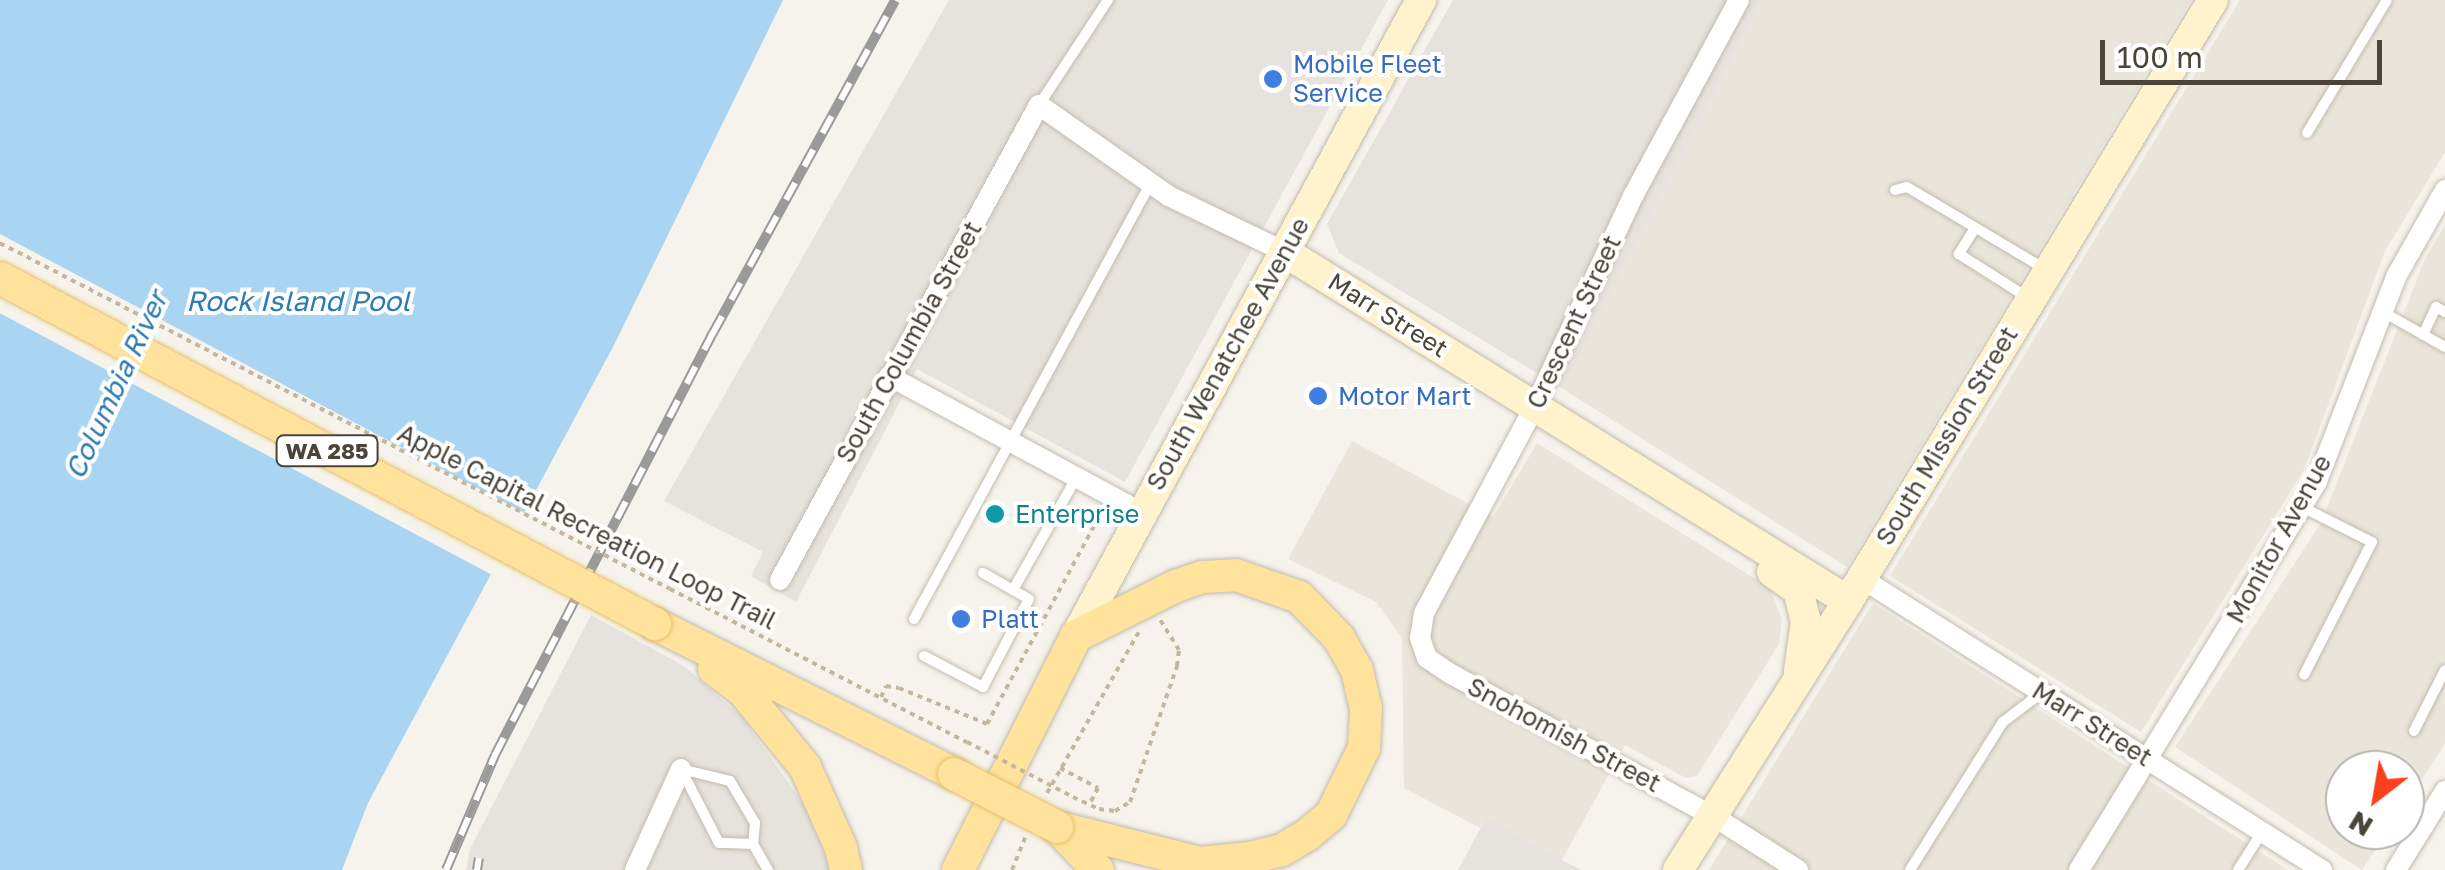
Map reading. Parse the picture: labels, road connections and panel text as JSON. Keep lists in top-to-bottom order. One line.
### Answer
{"streets":{"main road":["Marr Street","South Wenatchee Avenue","South Mission Street","WA 285"],"street":["Crescent Street","South Columbia Street","Monitor Avenue","Snohomish Street"],"path":["Apple Capital Recreation Loop Trail"]},"crossings":[["Marr Street","Crescent Street"],["Marr Street","South Columbia Street"],["Marr Street","South Wenatchee Avenue"],["Marr Street","South Mission Street"],["Marr Street","Monitor Avenue"],["Crescent Street","Snohomish Street"],["South Mission Street","Snohomish Street"]],"water":["Rock Island Pool","Columbia River"],"places":["Mobile Fleet Service","Motor Mart","Enterprise","Platt"],"scale_bar":"100 m","north":"bottom left"}
